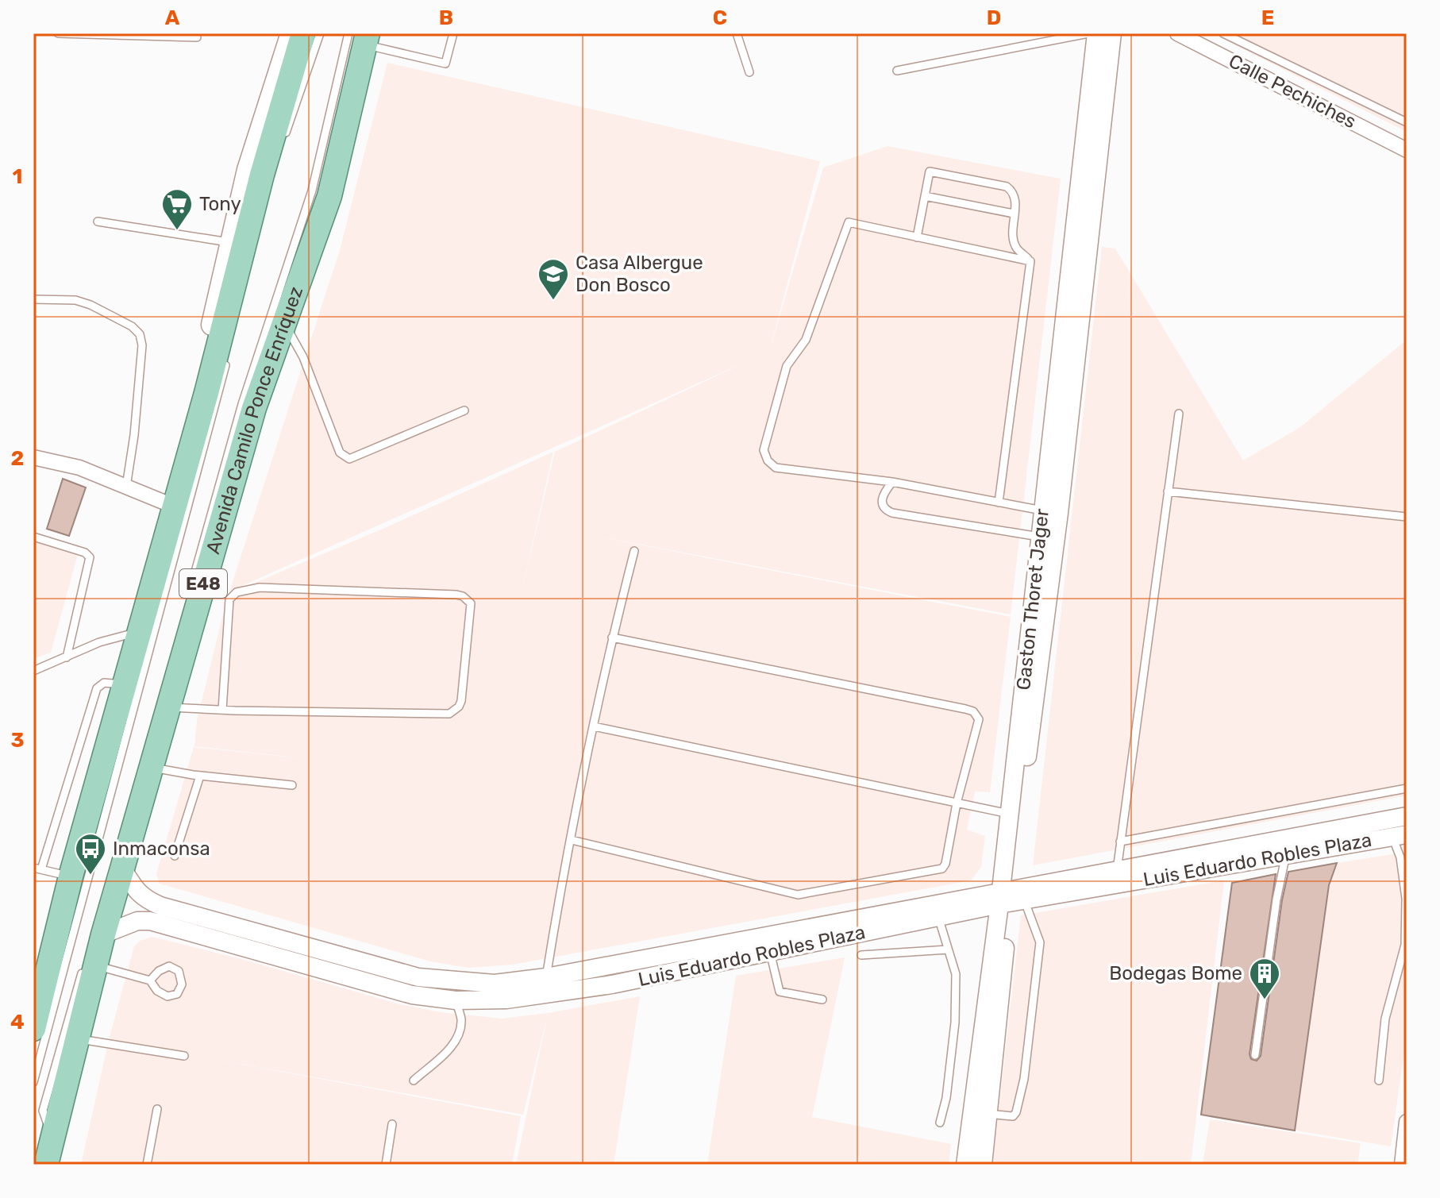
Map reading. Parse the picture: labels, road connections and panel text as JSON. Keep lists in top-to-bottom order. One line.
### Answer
{"streets":{"main road":["Avenida Camilo Ponce Enríquez","E48"],"street":["Calle Pechiches","Gaston Thoret Jager","Luis Eduardo Robles Plaza"]},"crossings":[["Avenida Camilo Ponce Enríquez","Luis Eduardo Robles Plaza"],["Gaston Thoret Jager","Luis Eduardo Robles Plaza"]],"places":{"supermarket":["Tony"],"school or university":["Casa Albergue Don Bosco"],"bus stop":["Inmaconsa"],"building":["Bodegas Bome"]},"grid":{"columns":["A","B","C","D","E"],"rows":["1","2","3","4"]}}
